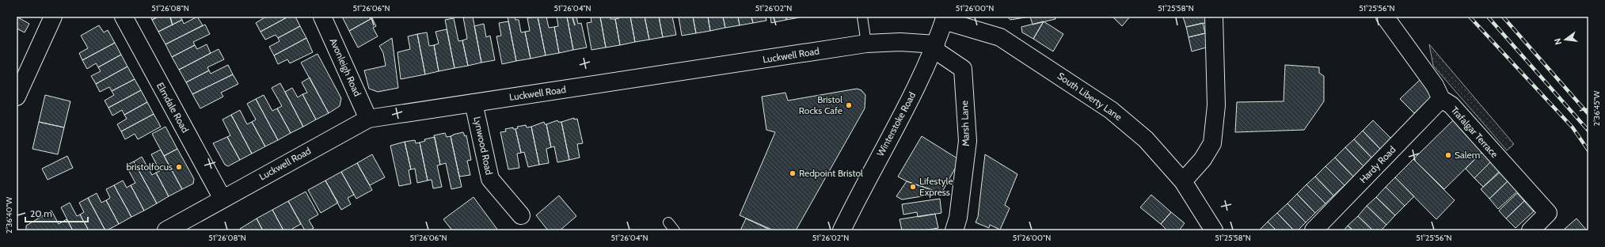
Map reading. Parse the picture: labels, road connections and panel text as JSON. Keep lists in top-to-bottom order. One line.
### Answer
{"streets":{"main road":["Luckwell Road","Avonleigh Road","South Liberty Lane","Elmdale Road","Marsh Lane","Winterstoke Road","Trafalgar Terrace","Lynwood Road","Hardy Road"]},"crossings":[["Luckwell Road","Avonleigh Road"],["Luckwell Road","Elmdale Road"],["Luckwell Road","Marsh Lane"],["Luckwell Road","Winterstoke Road"],["Luckwell Road","Lynwood Road"],["South Liberty Lane","Winterstoke Road"],["Marsh Lane","Winterstoke Road"],["Trafalgar Terrace","Hardy Road"]],"places":["Bristol Rocks Cafe","Salem","bristolfocus","Redpoint Bristol","Lifestyle Express"],"scale_bar":"20 m","north":"left","coordinates":["51°26'08\"N","51°26'06\"N","51°26'04\"N","51°26'02\"N","51°26'00\"N","51°25'58\"N","51°25'56\"N","2°36'45\"W","2°36'40\"W"]}
